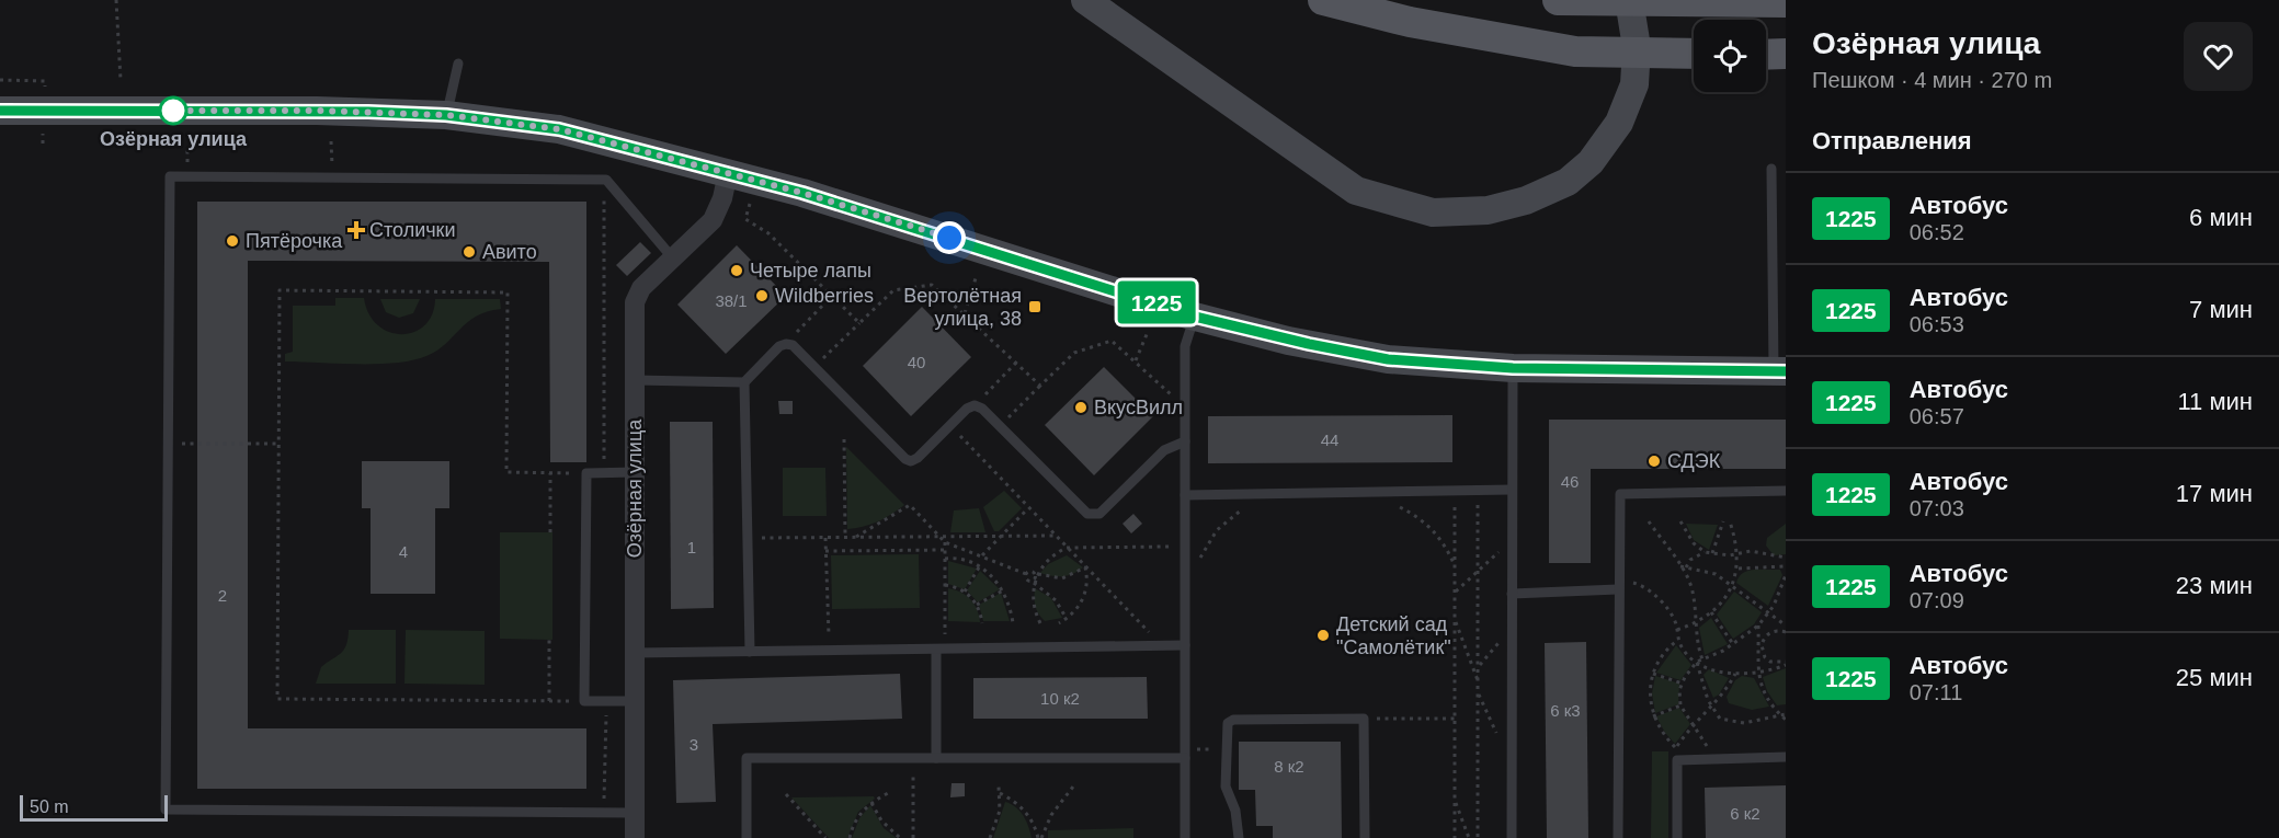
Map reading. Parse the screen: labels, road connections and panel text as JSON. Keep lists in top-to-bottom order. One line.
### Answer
{"streets":{"street":["Озёрная улица"]},"places":{"other":["Озёрная улица","Пятёрочка","Авито","Четыре лапы","Wildberries","ВкусВилл","СДЭК","Детский сад \"Самолётик\""],"health":["Столички"],"transit":["Вертолётная улица, 38"]},"lines":["bus line 1225"],"house_numbers":["38/1","40","44","46","1","4","2","10 к2","6 к3","3","8 к2","6 к2"],"scale_bar":"50 m","page":{"on_map":"1225","heading":[["Озёрная улица","Пешком · 4 мин · 270 m"],"Отправления"],"list":[{"mark":"1225","name":"Автобус","note":"06:52","value":"6 мин"},{"mark":"1225","name":"Автобус","note":"06:53","value":"7 мин"},{"mark":"1225","name":"Автобус","note":"06:57","value":"11 мин"},{"mark":"1225","name":"Автобус","note":"07:03","value":"17 мин"},{"mark":"1225","name":"Автобус","note":"07:09","value":"23 мин"},{"mark":"1225","name":"Автобус","note":"07:11","value":"25 мин"}],"scale":"50 m"}}
